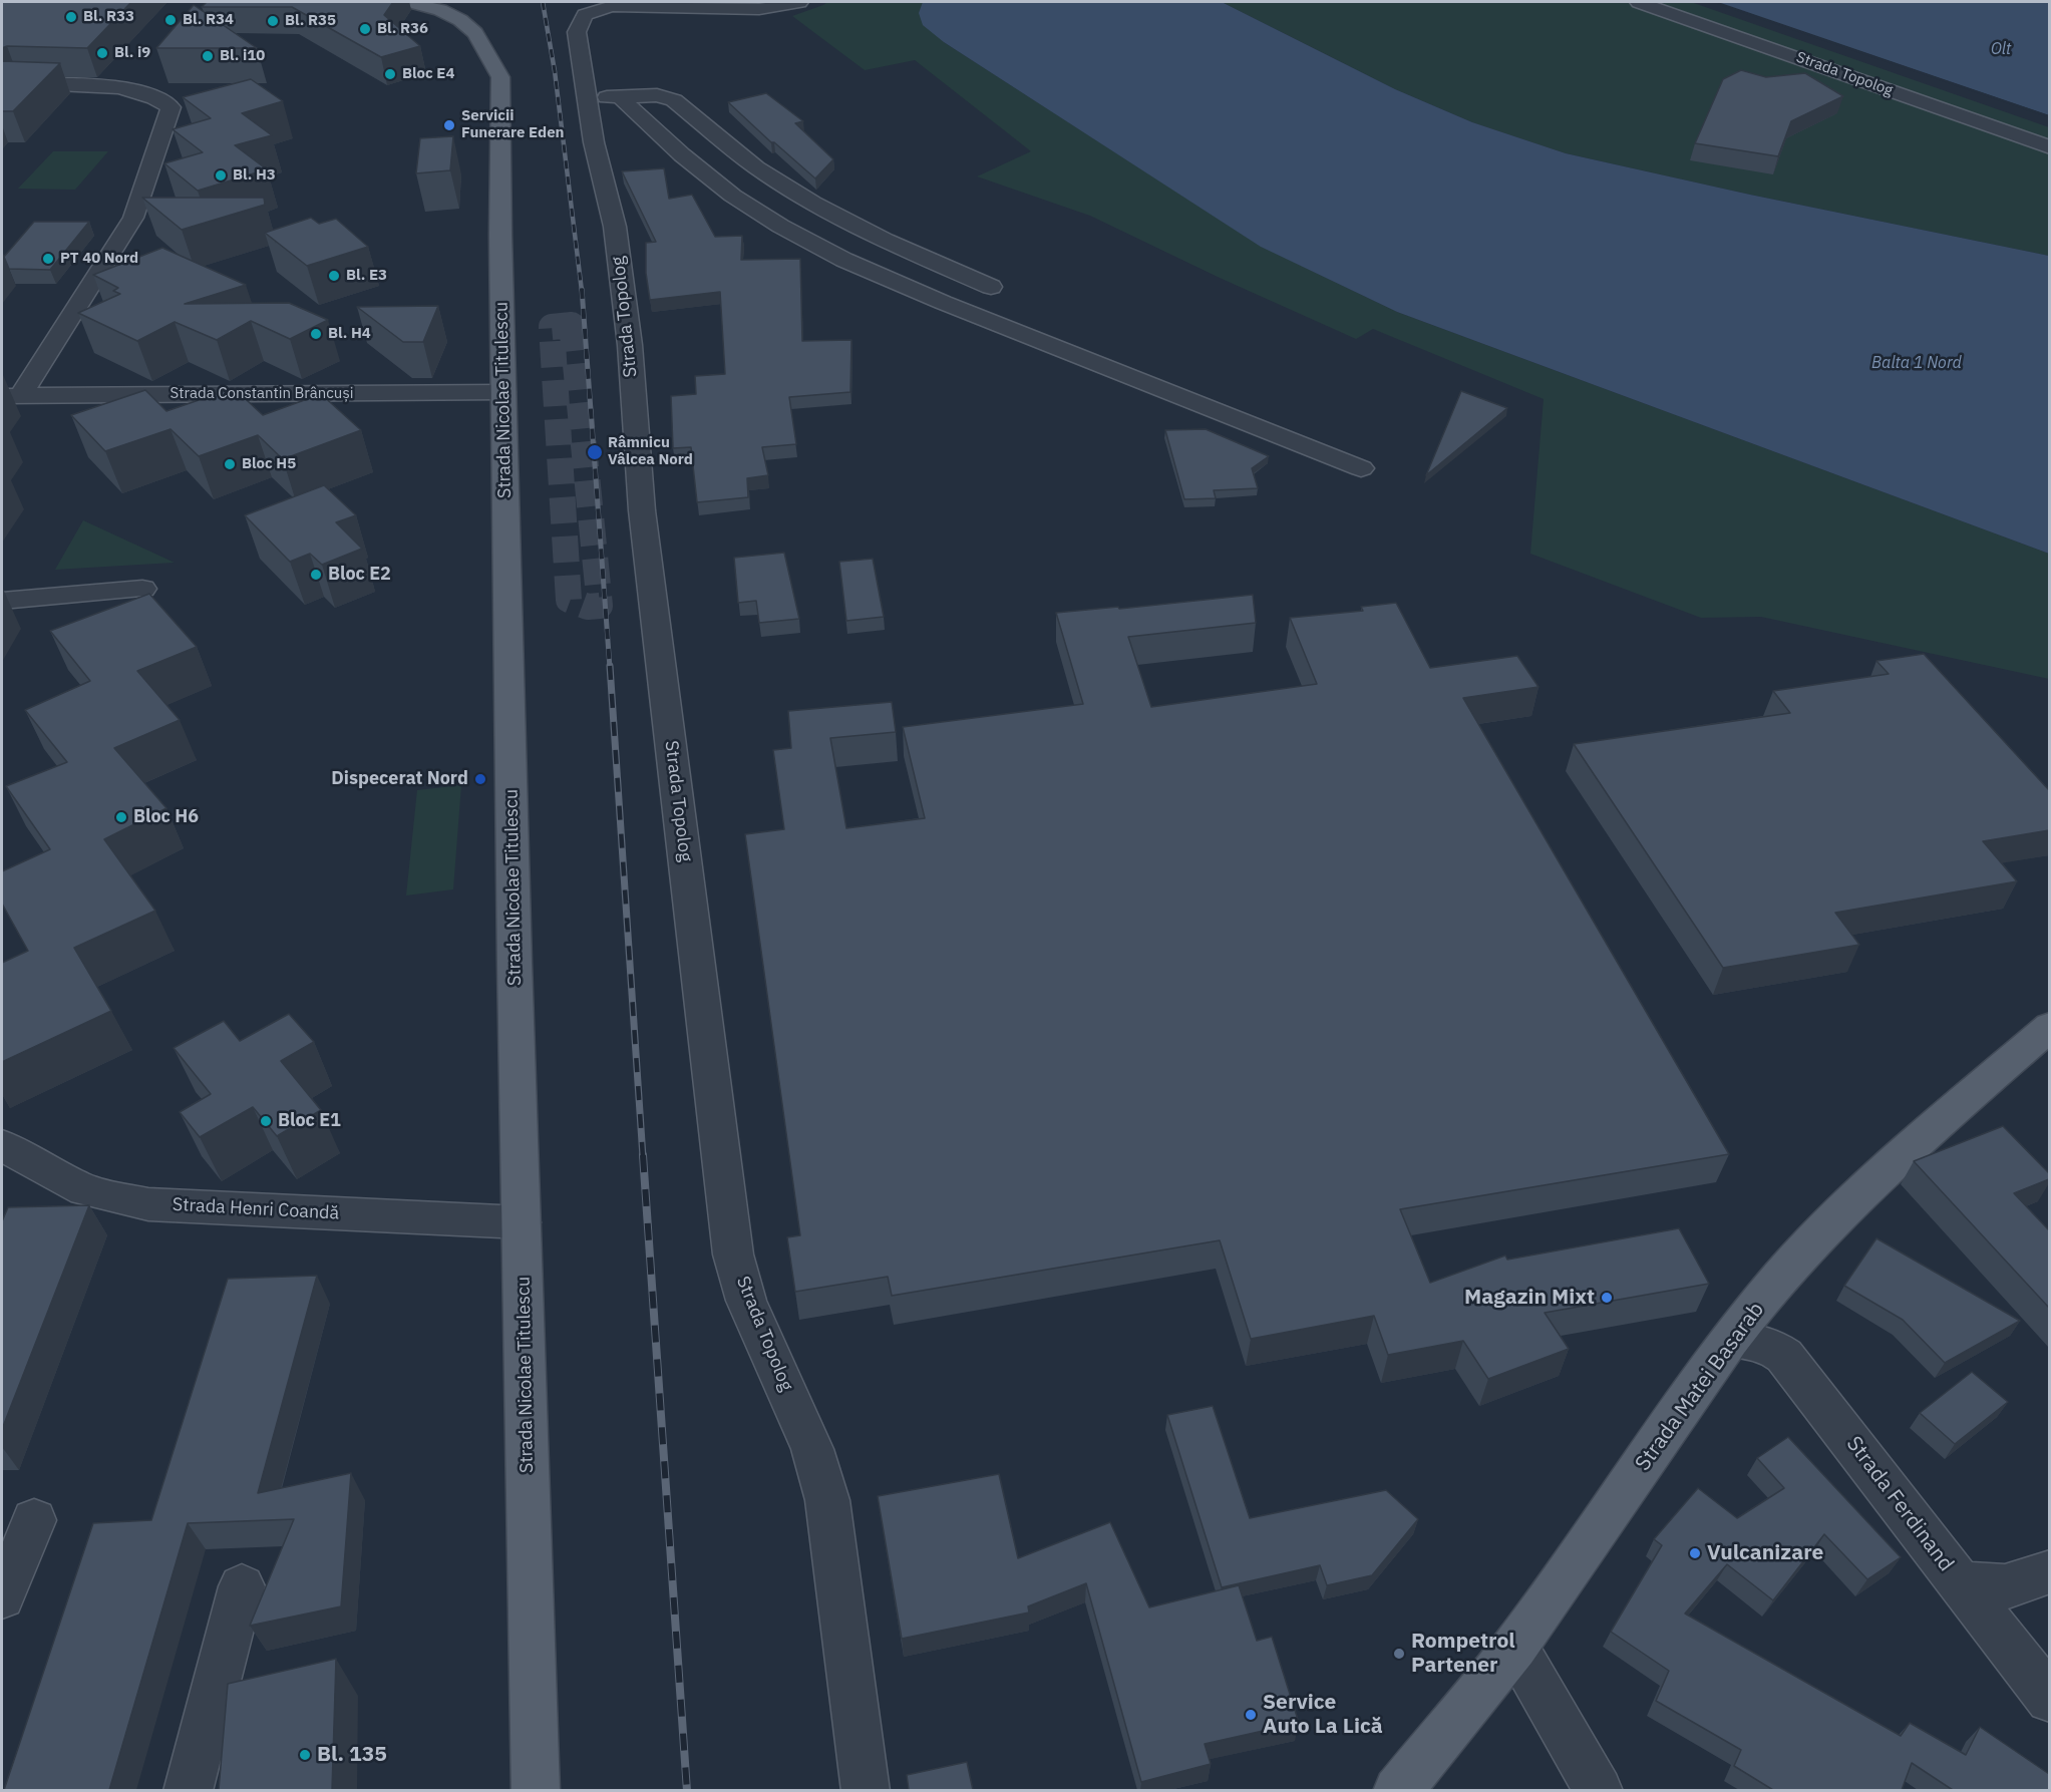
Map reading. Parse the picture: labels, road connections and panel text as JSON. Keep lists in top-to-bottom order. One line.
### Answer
{"streets":{"main road":["Strada Nicolae Titulescu","Strada Matei Basarab"],"street":["Strada Topolog","Strada Constantin Brâncuși","Strada Henri Coandă","Strada Ferdinand"]},"crossings":[["Strada Constantin Brâncuși","Strada Nicolae Titulescu"],["Strada Nicolae Titulescu","Strada Henri Coandă"],["Strada Matei Basarab","Strada Ferdinand"]],"water":["Olt","Balta 1 Nord"],"places":["Bl. R33","Bl. R34","Bl. R35","Bl. R36","Bl. i9","Bl. i10","Bloc E4","Servicii Funerare Eden","Bl. H3","PT 40 Nord","Bl. E3","Bl. H4","Râmnicu Vâlcea Nord","Bloc H5","Bloc E2","Dispecerat Nord","Bloc H6","Bloc E1","Magazin Mixt","Vulcanizare","Rompetrol Partener","Service Auto La Lică","Bl. 135"]}
